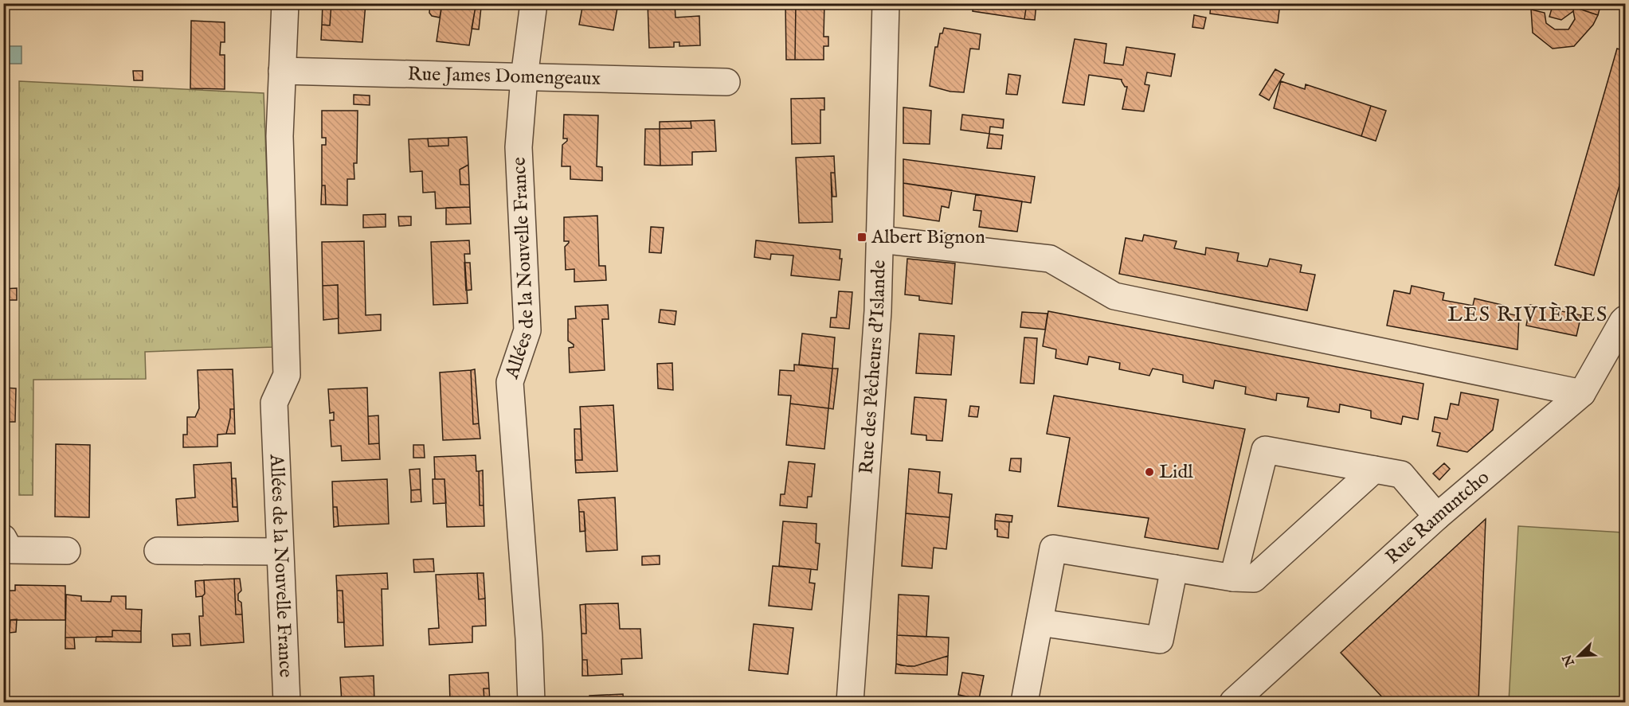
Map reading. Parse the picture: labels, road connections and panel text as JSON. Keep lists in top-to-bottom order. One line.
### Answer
{"streets":{"street":["Rue James Domengeaux","Allées de la Nouvelle France","Rue des Pêcheurs d'Islande","Rue Ramuntcho"]},"crossings":[["Rue James Domengeaux","Allées de la Nouvelle France"]],"districts":["LES RIVIÈRES"],"places":{"transit":["Albert Bignon"],"other":["Lidl"]},"north":"bottom left"}
